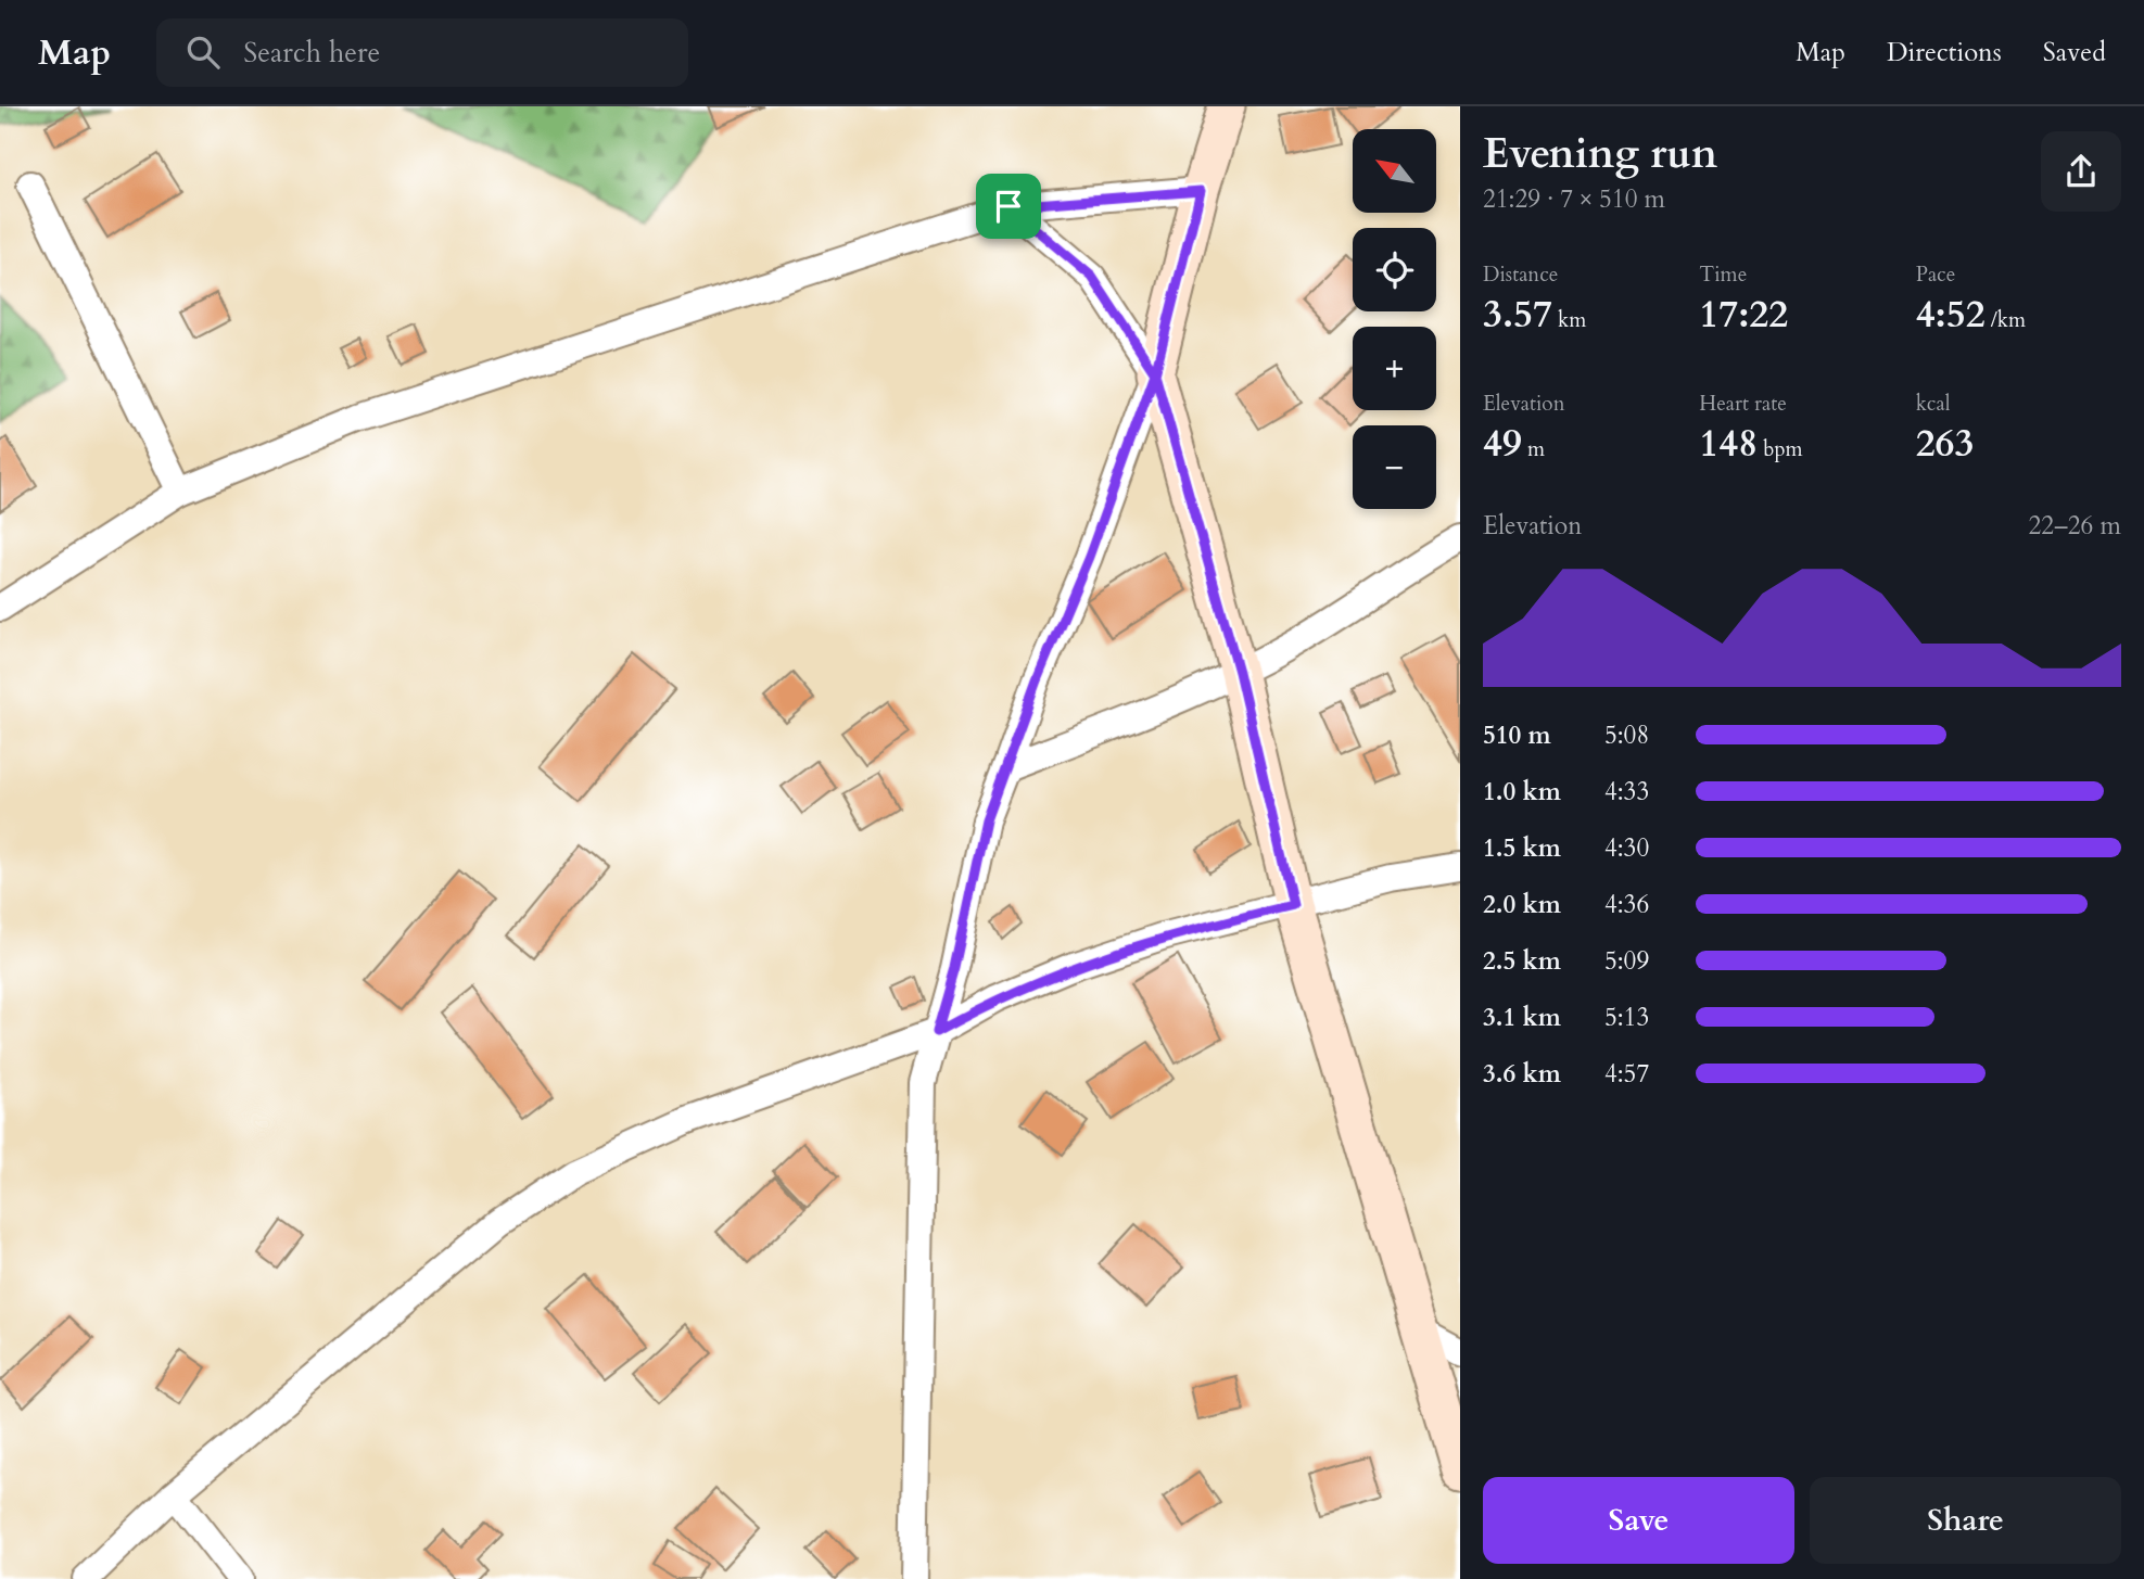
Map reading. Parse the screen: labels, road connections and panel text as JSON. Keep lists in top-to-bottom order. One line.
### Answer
{"north":"top left","page":{"header":"Map","search":"Search here","nav":["Map","Directions","Saved"],"heading":["Evening run","21:29 · 7 × 510 m"],"map_buttons":["+","−"],"stats":[["Distance","3.57 km"],["Time","17:22"],["Pace","4:52 /km"],["Elevation","49 m"],["Heart rate","148 bpm"],["kcal","263"]],"chart":["Elevation","22–26 m"],"list":[{"name":"510 m","note":"5:08"},{"name":"1.0 km","note":"4:33"},{"name":"1.5 km","note":"4:30"},{"name":"2.0 km","note":"4:36"},{"name":"2.5 km","note":"5:09"},{"name":"3.1 km","note":"5:13"},{"name":"3.6 km","note":"4:57"}],"buttons":["Save","Share"]}}
